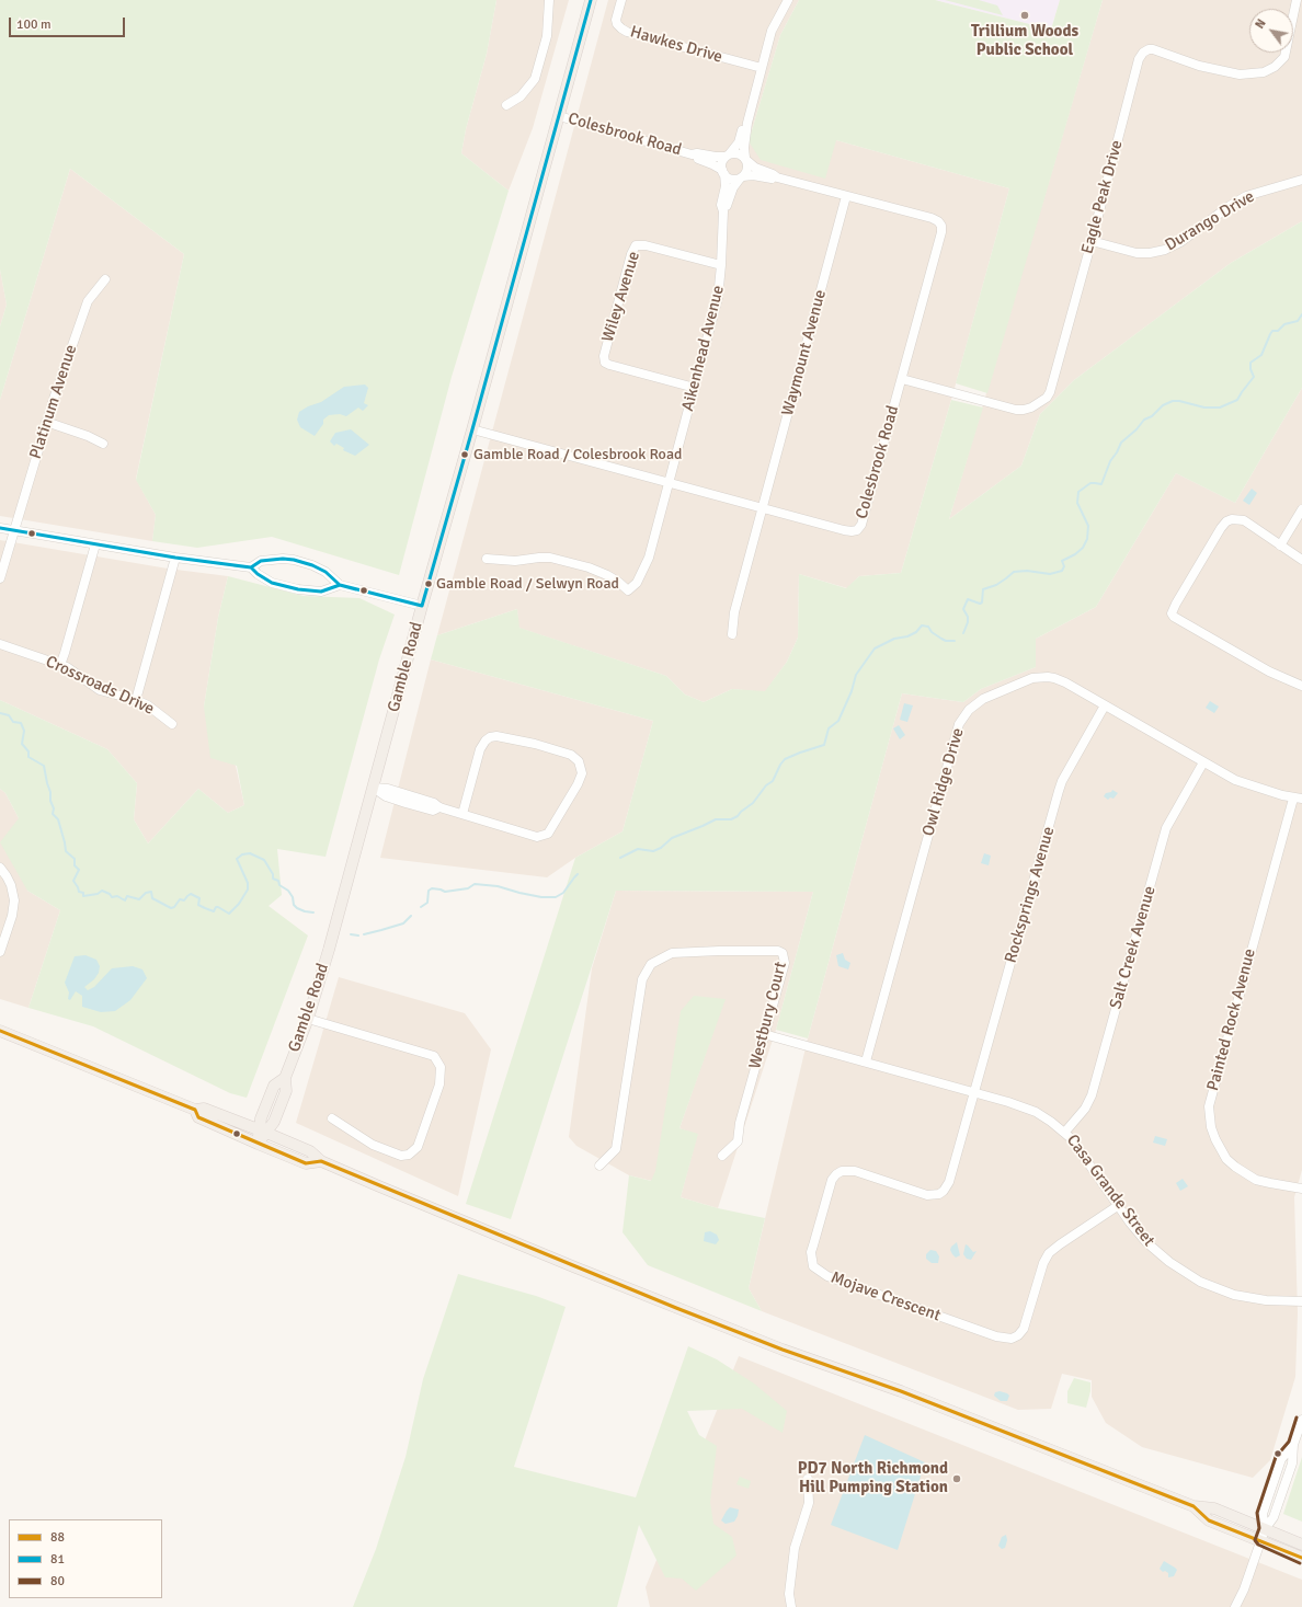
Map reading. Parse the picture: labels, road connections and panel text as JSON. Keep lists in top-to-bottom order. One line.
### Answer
{"streets":{"main road":["Gamble Road"],"street":["Hawkes Drive","Colesbrook Road","Eagle Peak Drive","Durango Drive","Wiley Avenue","Aikenhead Avenue","Waymount Avenue","Platinum Avenue","Crossroads Drive","Owl Ridge Drive","Rocksprings Avenue","Salt Creek Avenue","Westbury Court","Painted Rock Avenue","Casa Grande Street","Mojave Crescent"]},"crossings":[["Colesbrook Road","Eagle Peak Drive"],["Colesbrook Road","Aikenhead Avenue"],["Colesbrook Road","Waymount Avenue"],["Colesbrook Road","Gamble Road"],["Eagle Peak Drive","Durango Drive"],["Wiley Avenue","Aikenhead Avenue"],["Owl Ridge Drive","Rocksprings Avenue"],["Owl Ridge Drive","Salt Creek Avenue"],["Owl Ridge Drive","Painted Rock Avenue"],["Owl Ridge Drive","Casa Grande Street"],["Rocksprings Avenue","Casa Grande Street"],["Rocksprings Avenue","Mojave Crescent"],["Salt Creek Avenue","Casa Grande Street"],["Westbury Court","Casa Grande Street"],["Casa Grande Street","Mojave Crescent"]],"places":["Trillium Woods Public School","Gamble Road / Colesbrook Road","Gamble Road / Selwyn Road","PD7 North Richmond Hill Pumping Station"],"lines":["transit line 81","transit line 88","transit line 80"],"legend":["88","81","80"],"scale_bar":"100 m","north":"top left"}
